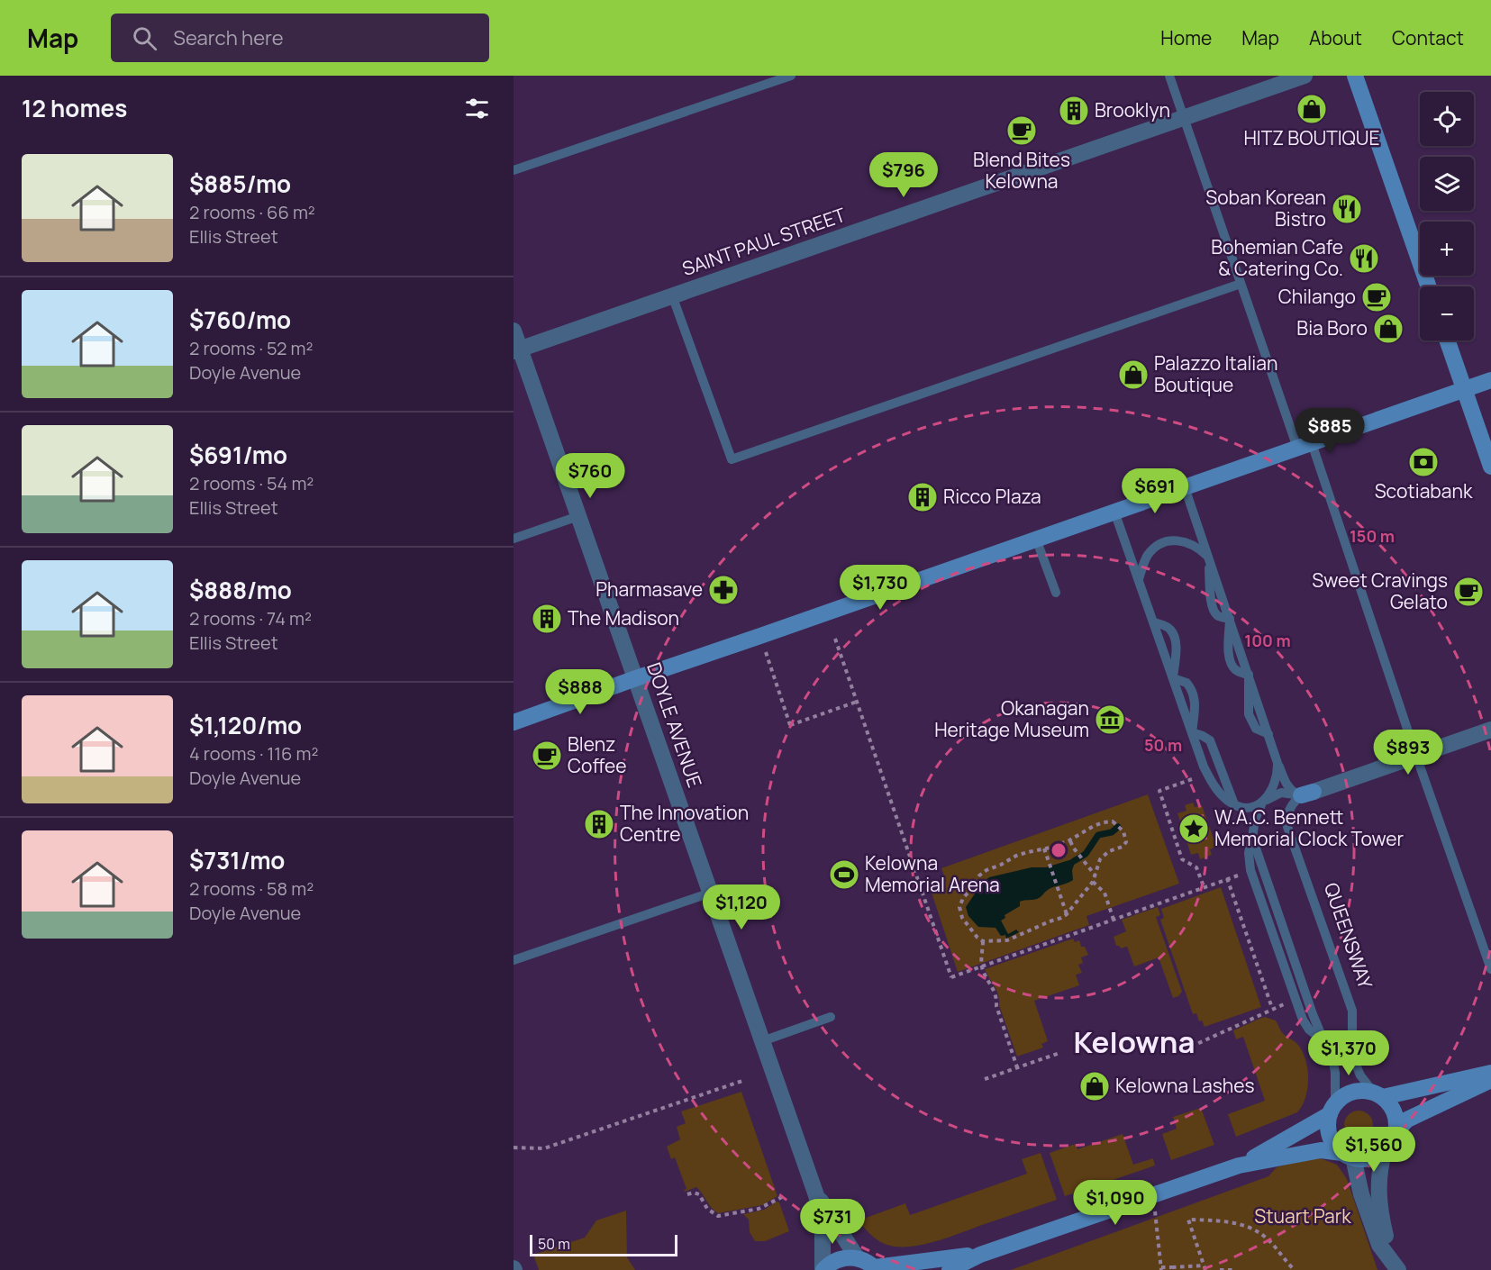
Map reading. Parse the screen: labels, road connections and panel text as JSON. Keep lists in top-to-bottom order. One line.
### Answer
{"streets":{"street":["SAINT PAUL STREET","DOYLE AVENUE"],"lane":["QUEENSWAY"]},"crossings":[["SAINT PAUL STREET","DOYLE AVENUE"]],"districts":["Kelowna"],"parks":["Stuart Park"],"places":{"shop":["HITZ BOUTIQUE","Bia Boro","Palazzo Italian Boutique","Kelowna Lashes"],"building":["Brooklyn","Ricco Plaza","The Madison","The Innovation Centre"],"cafe":["Blend Bites Kelowna","Chilango","Sweet Cravings Gelato","Blenz Coffee"],"restaurant":["Soban Korean Bistro","Bohemian Cafe & Catering Co."],"bank":["Scotiabank"],"pharmacy":["Pharmasave"],"museum":["Okanagan Heritage Museum"],"place":["W.A.C. Bennett Memorial Clock Tower"],"sports":["Kelowna Memorial Arena"]},"scale_bar":"50 m","page":{"header":"Map","search":"Search here","nav":["Home","Map","About","Contact"],"heading":"12 homes","map_buttons":["+","−"],"list":[{"name":"$885/mo","note":"2 rooms · 66 m² · Ellis Street"},{"name":"$760/mo","note":"2 rooms · 52 m² · Doyle Avenue"},{"name":"$691/mo","note":"2 rooms · 54 m² · Ellis Street"},{"name":"$888/mo","note":"2 rooms · 74 m² · Ellis Street"},{"name":"$1,120/mo","note":"4 rooms · 116 m² · Doyle Avenue"},{"name":"$731/mo","note":"2 rooms · 58 m² · Doyle Avenue"}],"price":["$796","$885","$760","$691","$1,730","$888","$893","$1,120","$1,370","$1,560","$1,090","$731"],"scale":"50 m"},"rings":["150 m","100 m","50 m"]}
